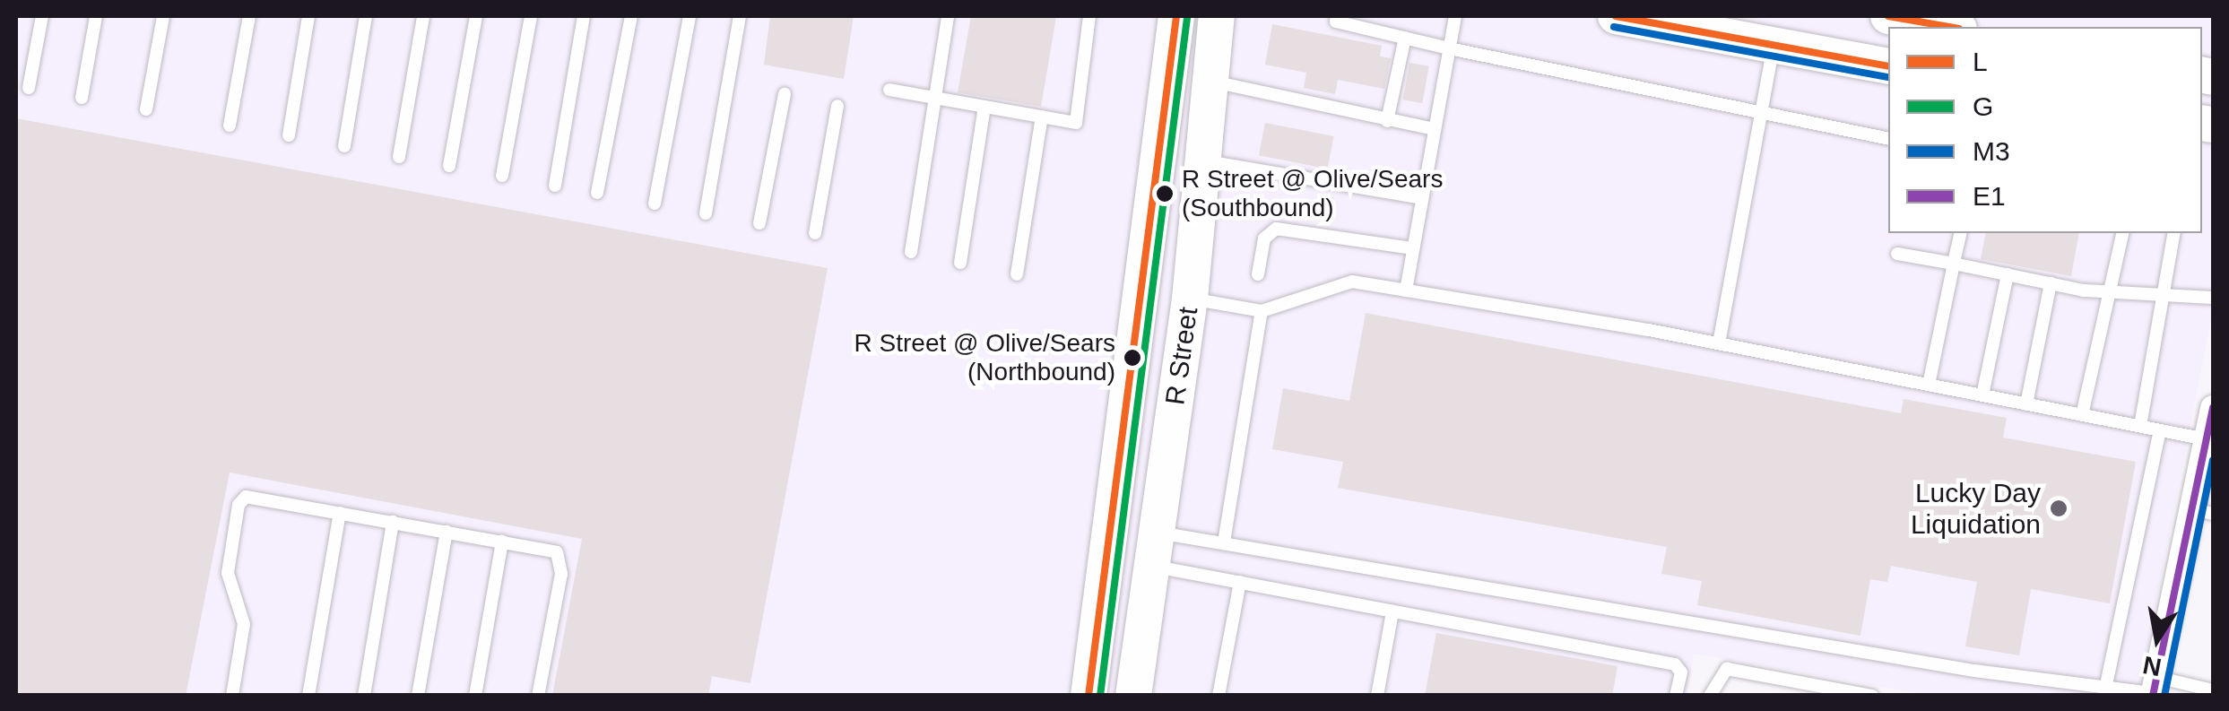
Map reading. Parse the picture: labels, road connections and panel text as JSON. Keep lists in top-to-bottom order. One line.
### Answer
{"streets":{"street":["R Street"]},"places":["R Street @ Olive/Sears (Southbound)","R Street @ Olive/Sears (Northbound)","Lucky Day Liquidation"],"lines":["transit line L","transit line G","transit line M3","transit line E1"],"legend":["L","G","M3","E1"],"north":"bottom"}
